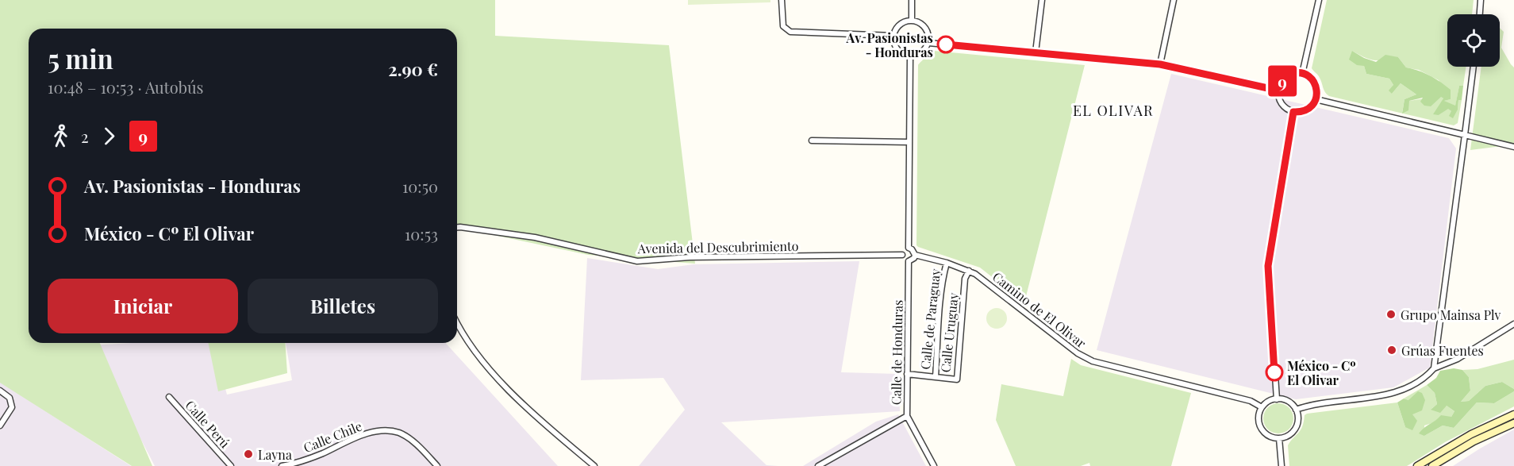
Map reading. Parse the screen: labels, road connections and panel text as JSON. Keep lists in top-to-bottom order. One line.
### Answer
{"streets":{"street":["Avenida del Descubrimiento","Camino de El Olivar","Calle de Paraguay","Calle Uruguay","Calle de Honduras","Calle Perú","Calle Chile"]},"crossings":[["Avenida del Descubrimiento","Camino de El Olivar"],["Avenida del Descubrimiento","Calle de Honduras"],["Camino de El Olivar","Calle de Paraguay"],["Camino de El Olivar","Calle Uruguay"],["Camino de El Olivar","Calle de Honduras"],["Calle de Paraguay","Calle Uruguay"],["Calle Uruguay","Calle de Honduras"]],"districts":["EL OLIVAR"],"places":["Av. Pasionistas - Honduras","Grupo Mainsa Plv","Grúas Fuentes","México - Cº El Olivar","Layna"],"lines":["bus line 9"],"page":{"on_map":"9","heading":["5 min","10:48 – 10:53 · Autobús","2.90 €"],"legs":["2","9"],"list":[{"name":"Av. Pasionistas - Honduras","value":"10:50"},{"name":"México - Cº El Olivar","value":"10:53"}],"buttons":["Iniciar","Billetes"]}}
